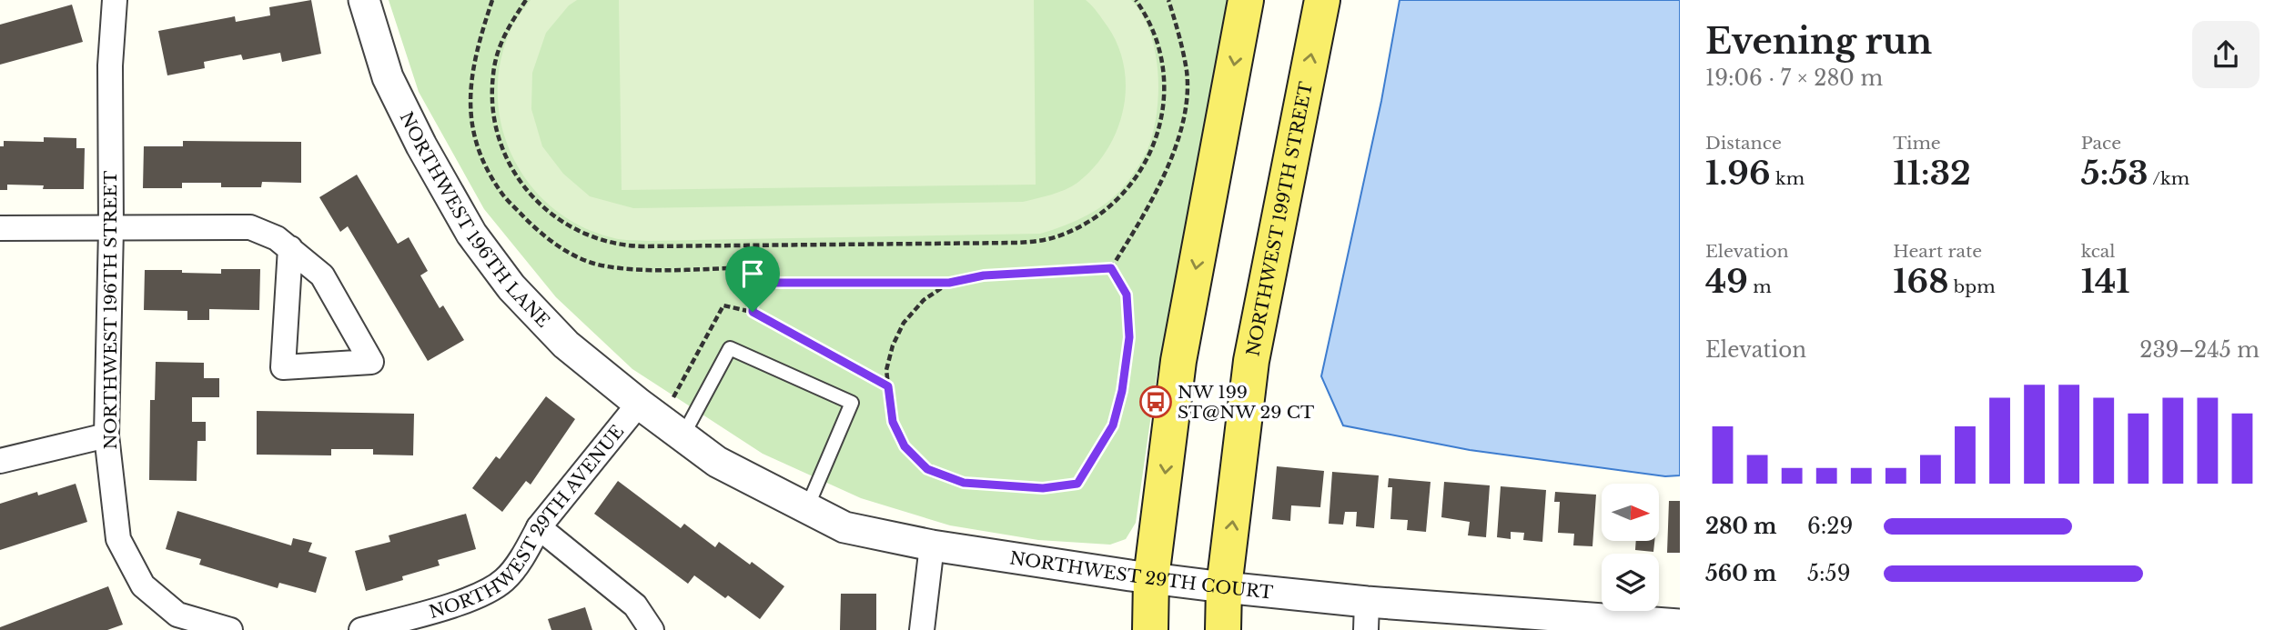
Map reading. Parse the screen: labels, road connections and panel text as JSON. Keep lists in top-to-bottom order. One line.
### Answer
{"streets":{"main road":["NORTHWEST 199TH STREET"],"street":["NORTHWEST 196TH LANE","NORTHWEST 196TH STREET","NORTHWEST 29TH AVENUE","NORTHWEST 29TH COURT"]},"crossings":[["NORTHWEST 196TH LANE","NORTHWEST 29TH AVENUE"],["NORTHWEST 196TH LANE","NORTHWEST 29TH COURT"],["NORTHWEST 199TH STREET","NORTHWEST 29TH COURT"],["NORTHWEST 29TH AVENUE","NORTHWEST 29TH COURT"]],"places":{"bus stop":["NW 199 ST@NW 29 CT"]},"north":"right","page":{"heading":["Evening run","19:06 · 7 × 280 m"],"stats":[["Distance","1.96 km"],["Time","11:32"],["Pace","5:53 /km"],["Elevation","49 m"],["Heart rate","168 bpm"],["kcal","141"]],"chart":["Elevation","239–245 m"],"list":[{"name":"280 m","note":"6:29"},{"name":"560 m","note":"5:59"}]}}
